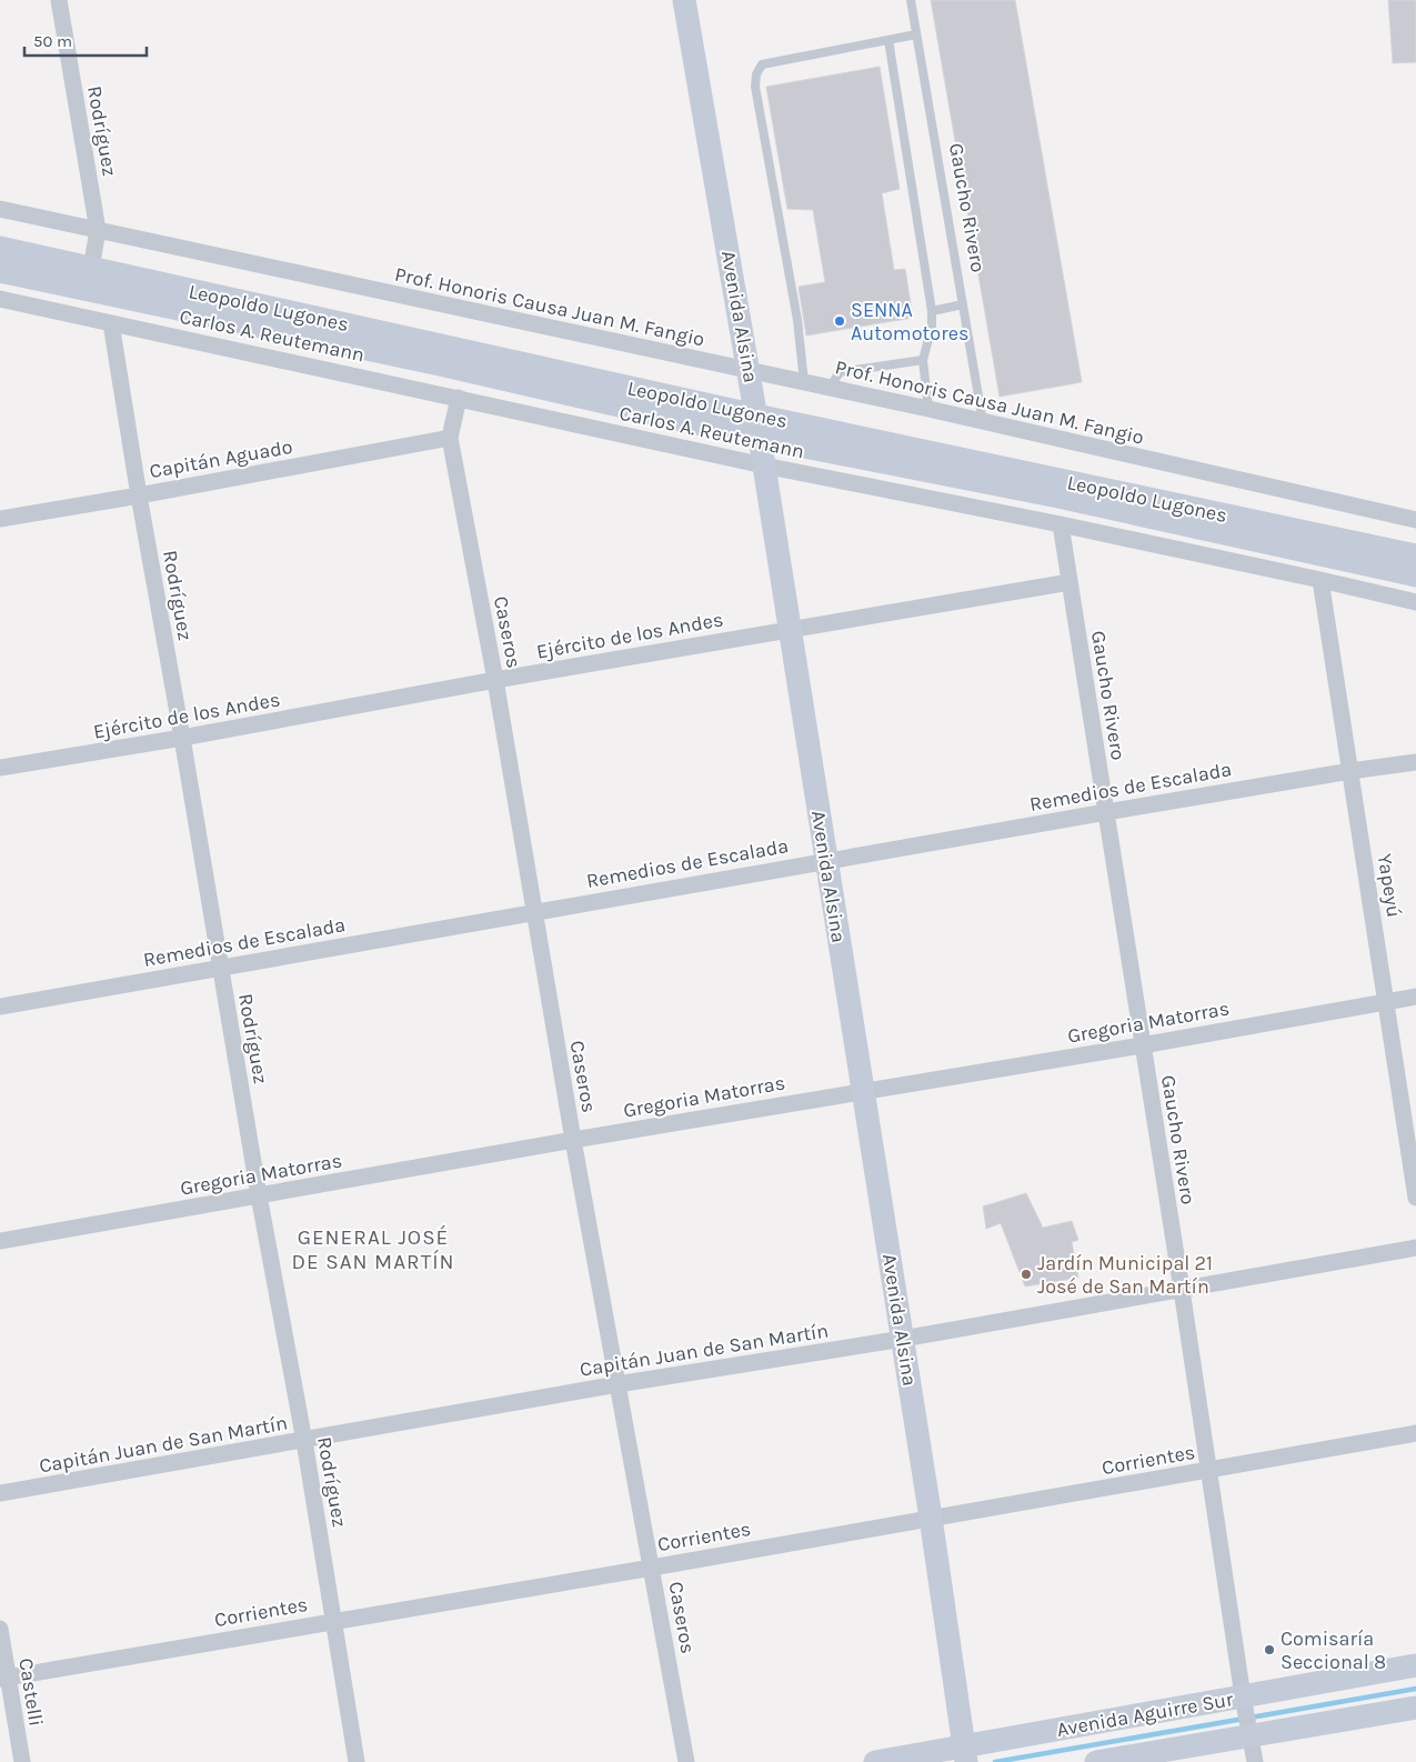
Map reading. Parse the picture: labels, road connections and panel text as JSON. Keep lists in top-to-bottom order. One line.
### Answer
{"streets":{"main road":["Leopoldo Lugones","Avenida Alsina","Avenida Aguirre Sur"],"street":["Rodríguez","Gaucho Rivero","Prof. Honoris Causa Juan M. Fangio","Carlos A. Reutemann","Capitán Aguado","Caseros","Ejército de los Andes","Remedios de Escalada","Yapeyú","Gregoria Matorras","Capitán Juan de San Martín","Corrientes","Castelli"]},"crossings":[["Rodríguez","Prof. Honoris Causa Juan M. Fangio"],["Rodríguez","Leopoldo Lugones"],["Rodríguez","Carlos A. Reutemann"],["Rodríguez","Capitán Aguado"],["Rodríguez","Ejército de los Andes"],["Rodríguez","Remedios de Escalada"],["Rodríguez","Gregoria Matorras"],["Rodríguez","Capitán Juan de San Martín"],["Rodríguez","Corrientes"],["Gaucho Rivero","Prof. Honoris Causa Juan M. Fangio"],["Gaucho Rivero","Carlos A. Reutemann"],["Gaucho Rivero","Ejército de los Andes"],["Gaucho Rivero","Remedios de Escalada"],["Gaucho Rivero","Gregoria Matorras"],["Gaucho Rivero","Capitán Juan de San Martín"],["Gaucho Rivero","Corrientes"],["Gaucho Rivero","Avenida Aguirre Sur"],["Prof. Honoris Causa Juan M. Fangio","Avenida Alsina"],["Leopoldo Lugones","Avenida Alsina"],["Avenida Alsina","Carlos A. Reutemann"],["Avenida Alsina","Ejército de los Andes"],["Avenida Alsina","Remedios de Escalada"],["Avenida Alsina","Gregoria Matorras"],["Avenida Alsina","Capitán Juan de San Martín"],["Avenida Alsina","Corrientes"],["Avenida Alsina","Avenida Aguirre Sur"],["Carlos A. Reutemann","Caseros"],["Carlos A. Reutemann","Yapeyú"],["Capitán Aguado","Caseros"],["Caseros","Ejército de los Andes"],["Caseros","Remedios de Escalada"],["Caseros","Gregoria Matorras"],["Caseros","Capitán Juan de San Martín"],["Caseros","Corrientes"],["Remedios de Escalada","Yapeyú"],["Yapeyú","Gregoria Matorras"],["Corrientes","Castelli"]],"districts":["GENERAL JOSÉ DE SAN MARTÍN"],"places":["SENNA Automotores","Jardín Municipal 21 José de San Martín","Comisaría Seccional 8"],"scale_bar":"50 m"}
